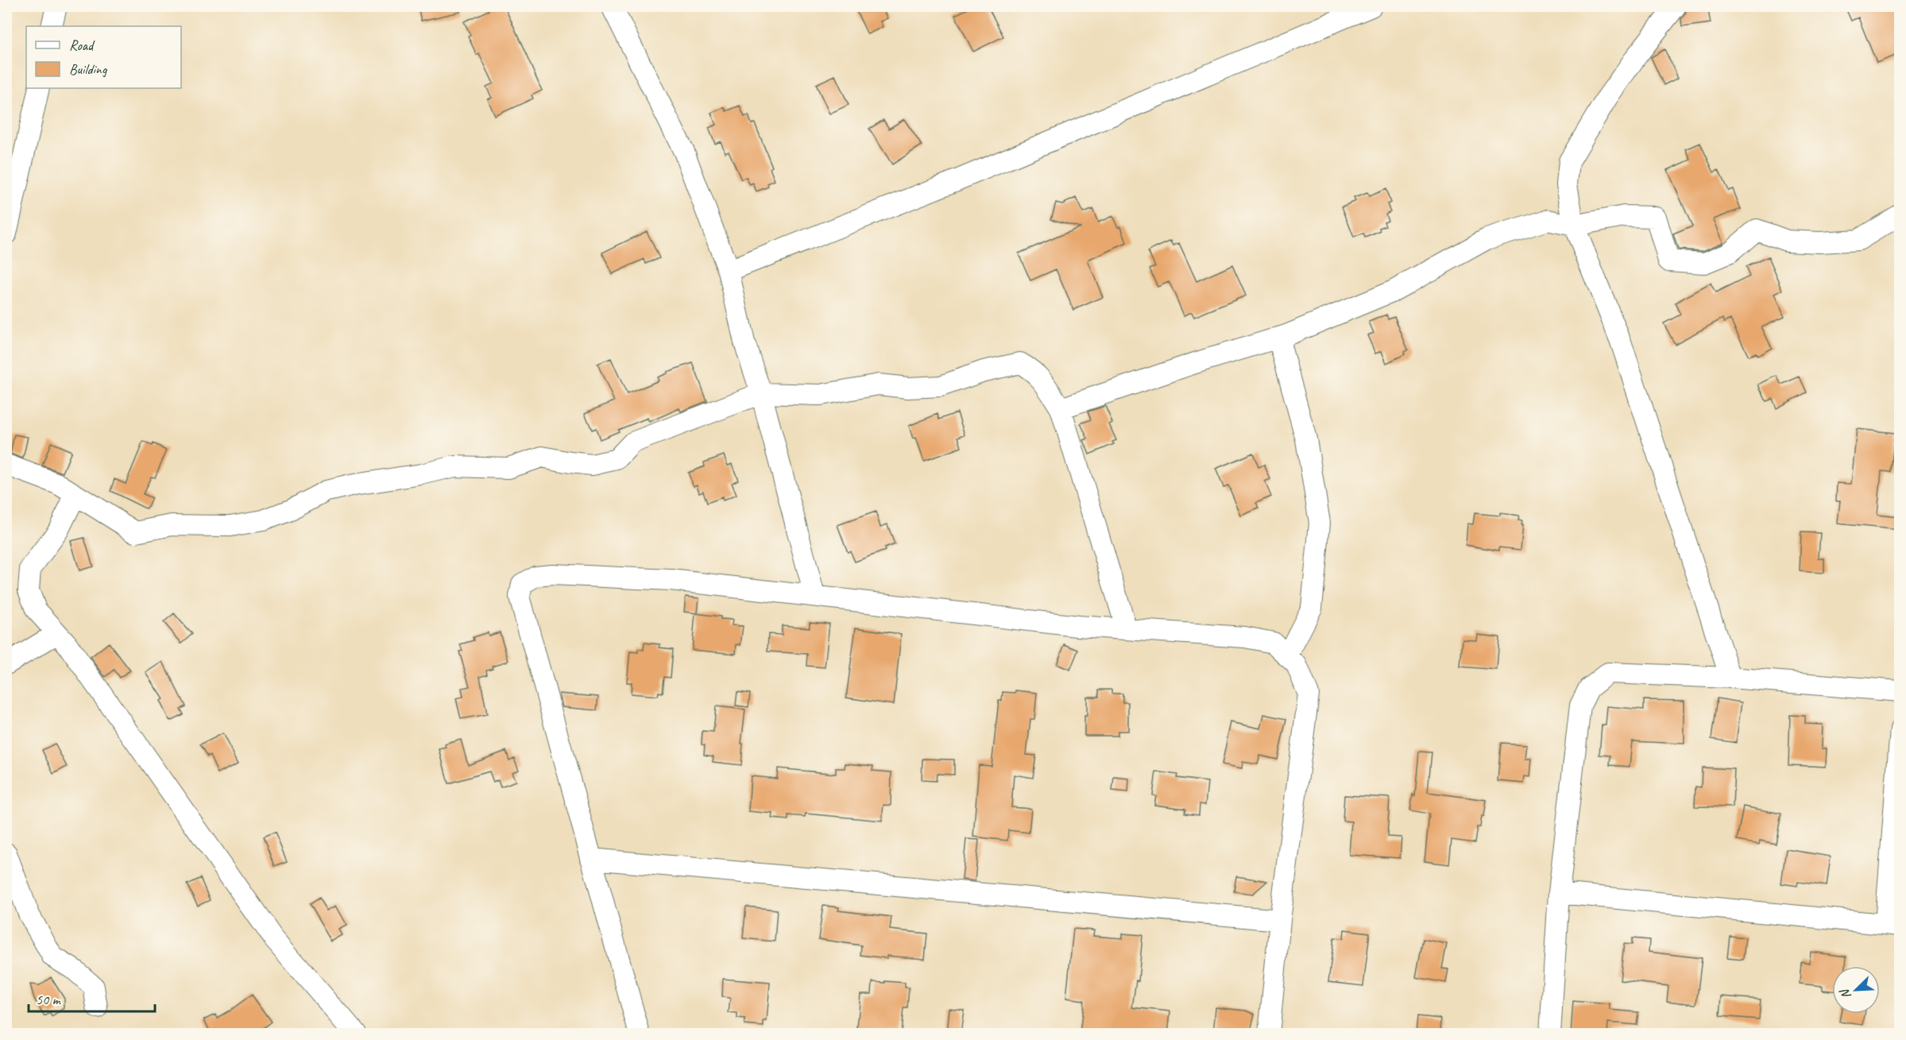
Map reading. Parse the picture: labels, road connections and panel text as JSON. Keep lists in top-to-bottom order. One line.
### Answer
{"legend":["Road","Building"],"scale_bar":"50 m","north":"bottom left"}
